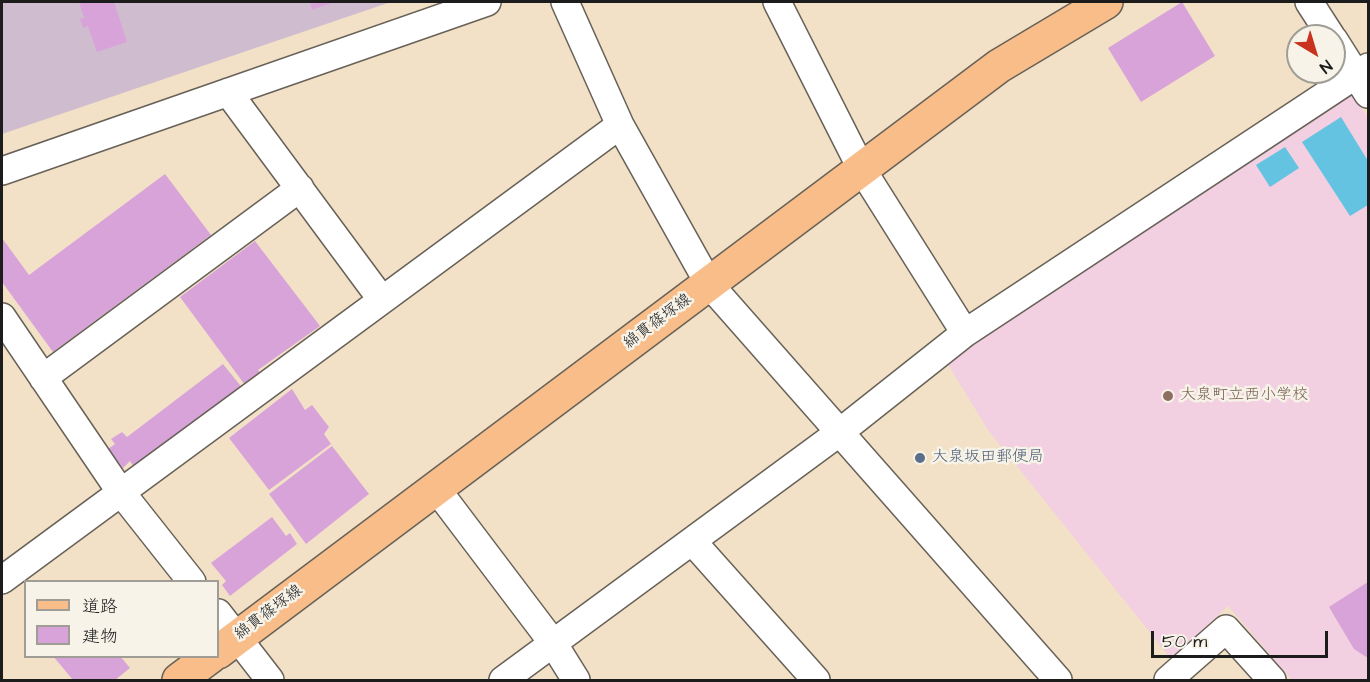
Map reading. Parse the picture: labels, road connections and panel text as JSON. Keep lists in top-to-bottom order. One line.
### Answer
{"streets":{"main road":["綿貫篠塚線"]},"places":["大泉町立西小学校","大泉坂田郵便局"],"legend":["道路","建物"],"scale_bar":"50 m","north":"bottom right"}
